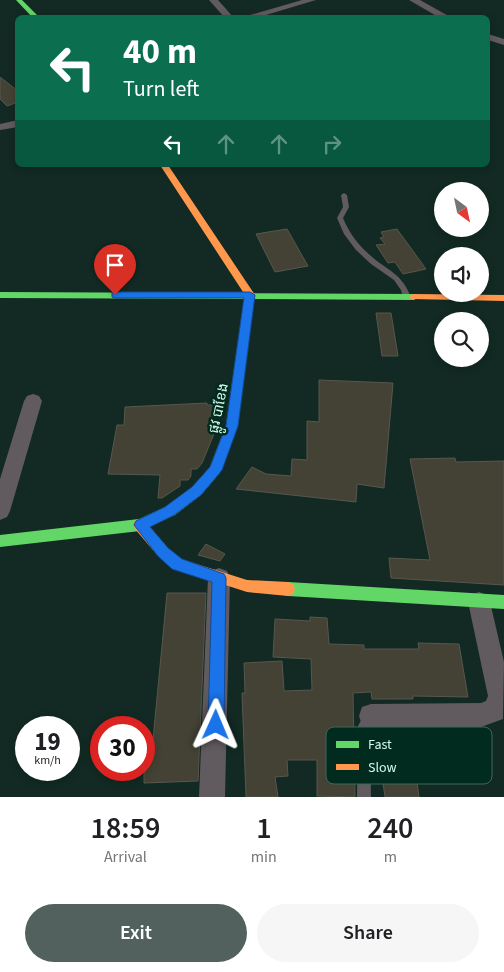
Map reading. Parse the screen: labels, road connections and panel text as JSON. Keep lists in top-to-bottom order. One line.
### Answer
{"streets":{"street":["ផ្លូវ បាខែង"]},"legend":["Fast","Slow"],"north":"bottom right","page":{"turn":["40 m","Turn left"],"speed":"19 km/h","limit":"30","eta":["18:59","Arrival","1","min","240","m"],"buttons":["Exit","Share"]}}
